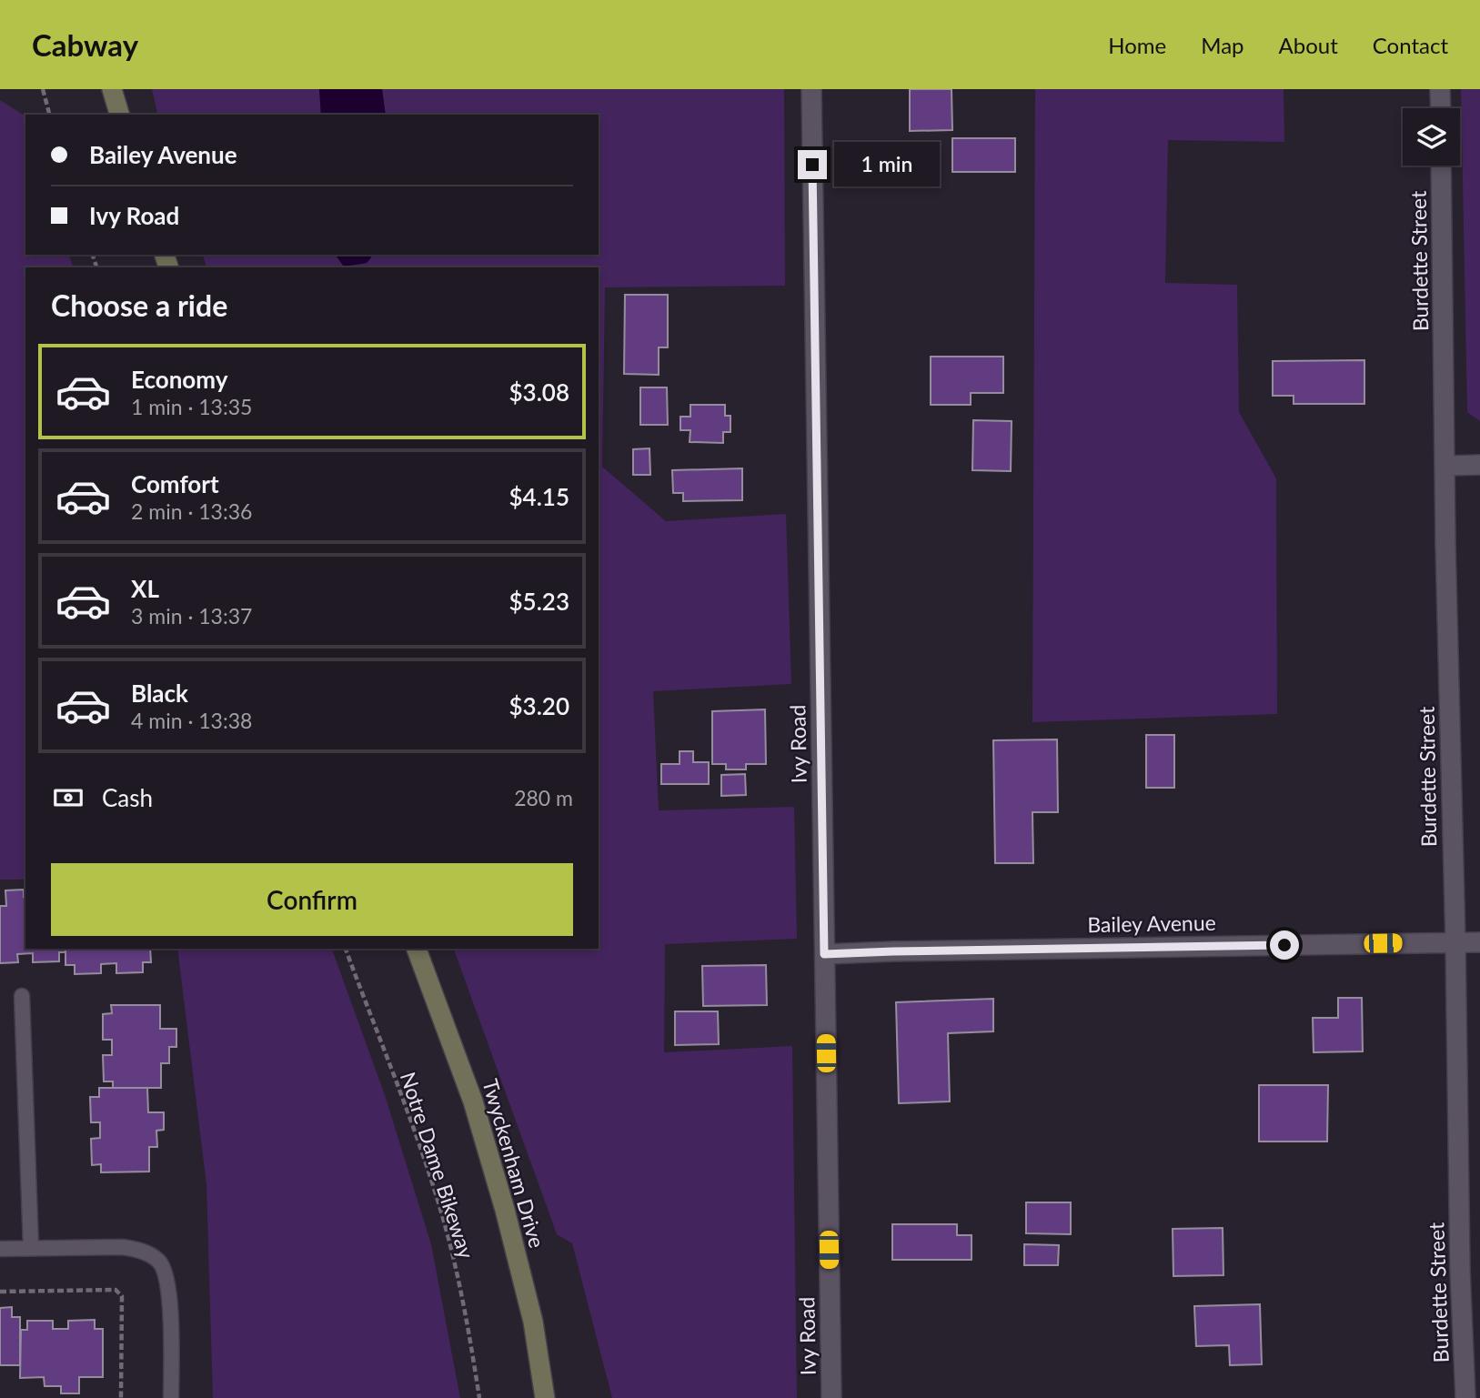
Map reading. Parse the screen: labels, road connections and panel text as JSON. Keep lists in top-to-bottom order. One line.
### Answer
{"streets":{"street":["Burdette Street","Ivy Road","Bailey Avenue","Twyckenham Drive"],"path":["Notre Dame Bikeway"]},"crossings":[["Burdette Street","Bailey Avenue"],["Ivy Road","Bailey Avenue"]],"page":{"header":"Cabway","nav":["Home","Map","About","Contact"],"banner":["Bailey Avenue","Ivy Road"],"bubble":"1 min","heading":"Choose a ride","list":[{"name":"Economy","note":"1 min · 13:35","value":"$3.08"},{"name":"Comfort","note":"2 min · 13:36","value":"$4.15"},{"name":"XL","note":"3 min · 13:37","value":"$5.23"},{"name":"Black","note":"4 min · 13:38","value":"$3.20"}],"pay":["Cash","280 m"],"buttons":"Confirm"}}
